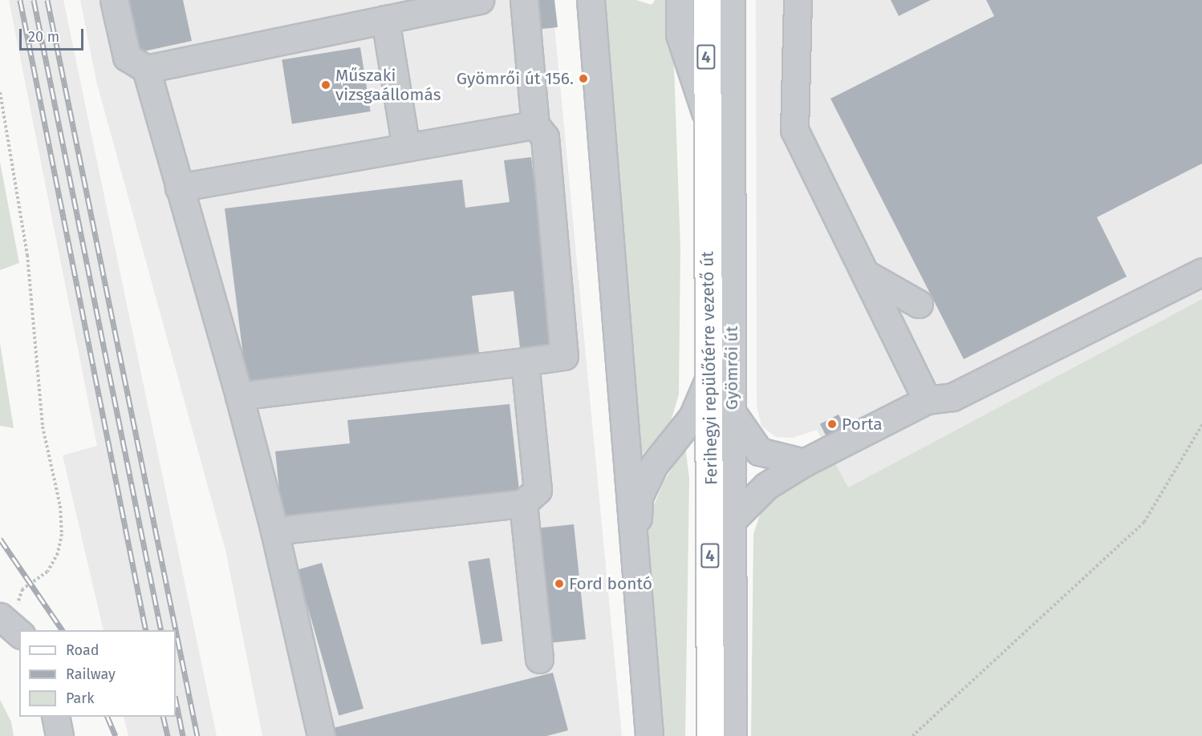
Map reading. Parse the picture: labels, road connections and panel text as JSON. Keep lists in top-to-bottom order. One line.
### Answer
{"streets":{"main road":["4","Ferihegyi repülőtérre vezető út"],"street":["Gyömrői út"]},"crossings":[["Ferihegyi repülőtérre vezető út","Gyömrői út"]],"places":["Gyömrői út 156.","Műszaki vizsgaállomás","Porta","Ford bontó"],"legend":["Road","Railway","Park"],"scale_bar":"20 m"}
